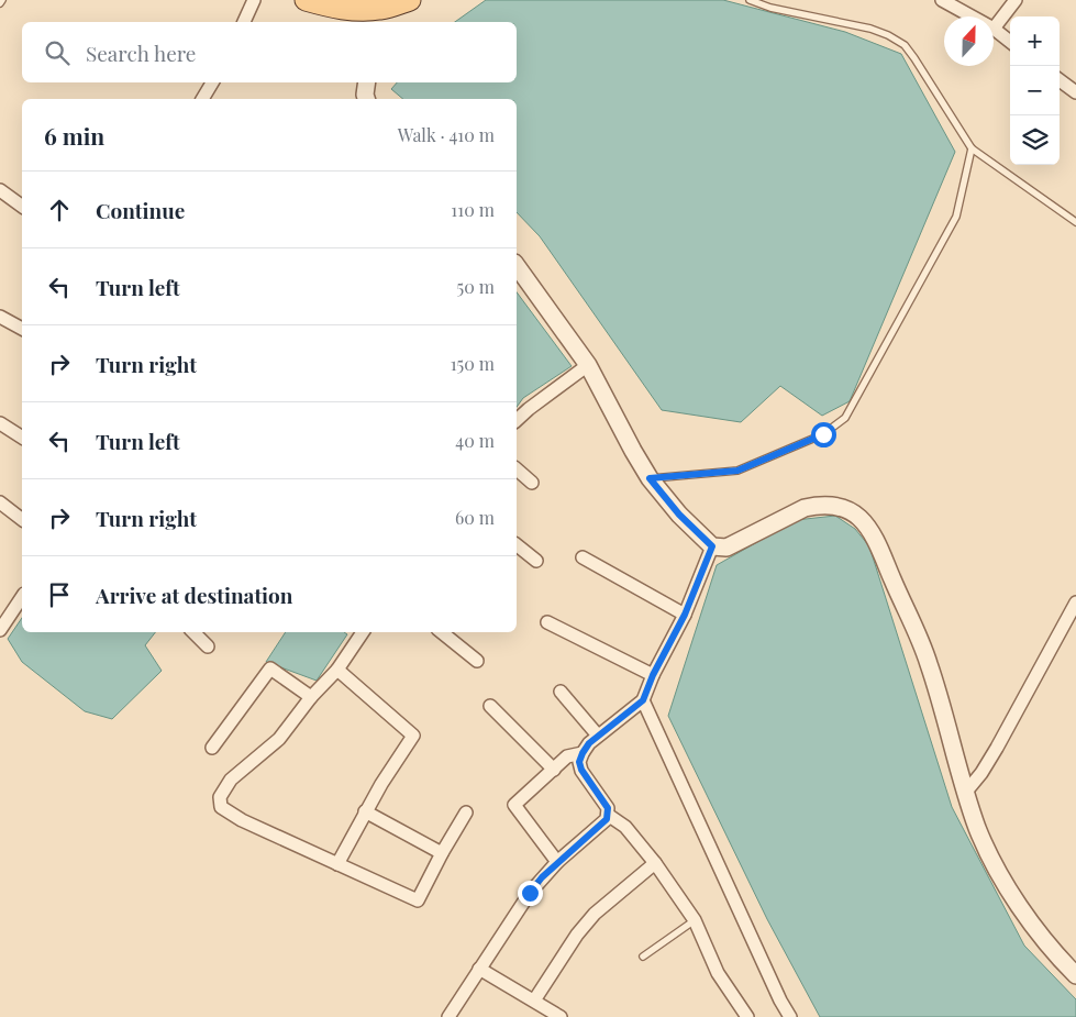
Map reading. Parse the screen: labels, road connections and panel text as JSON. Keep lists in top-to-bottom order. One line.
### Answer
{"north":"top","page":{"map_buttons":["+","−"],"search":"Search here","heading":["6 min","Walk · 410 m"],"list":[["Continue","110 m"],["Turn left","50 m"],["Turn right","150 m"],["Turn left","40 m"],["Turn right","60 m"],"Arrive at destination"]}}
